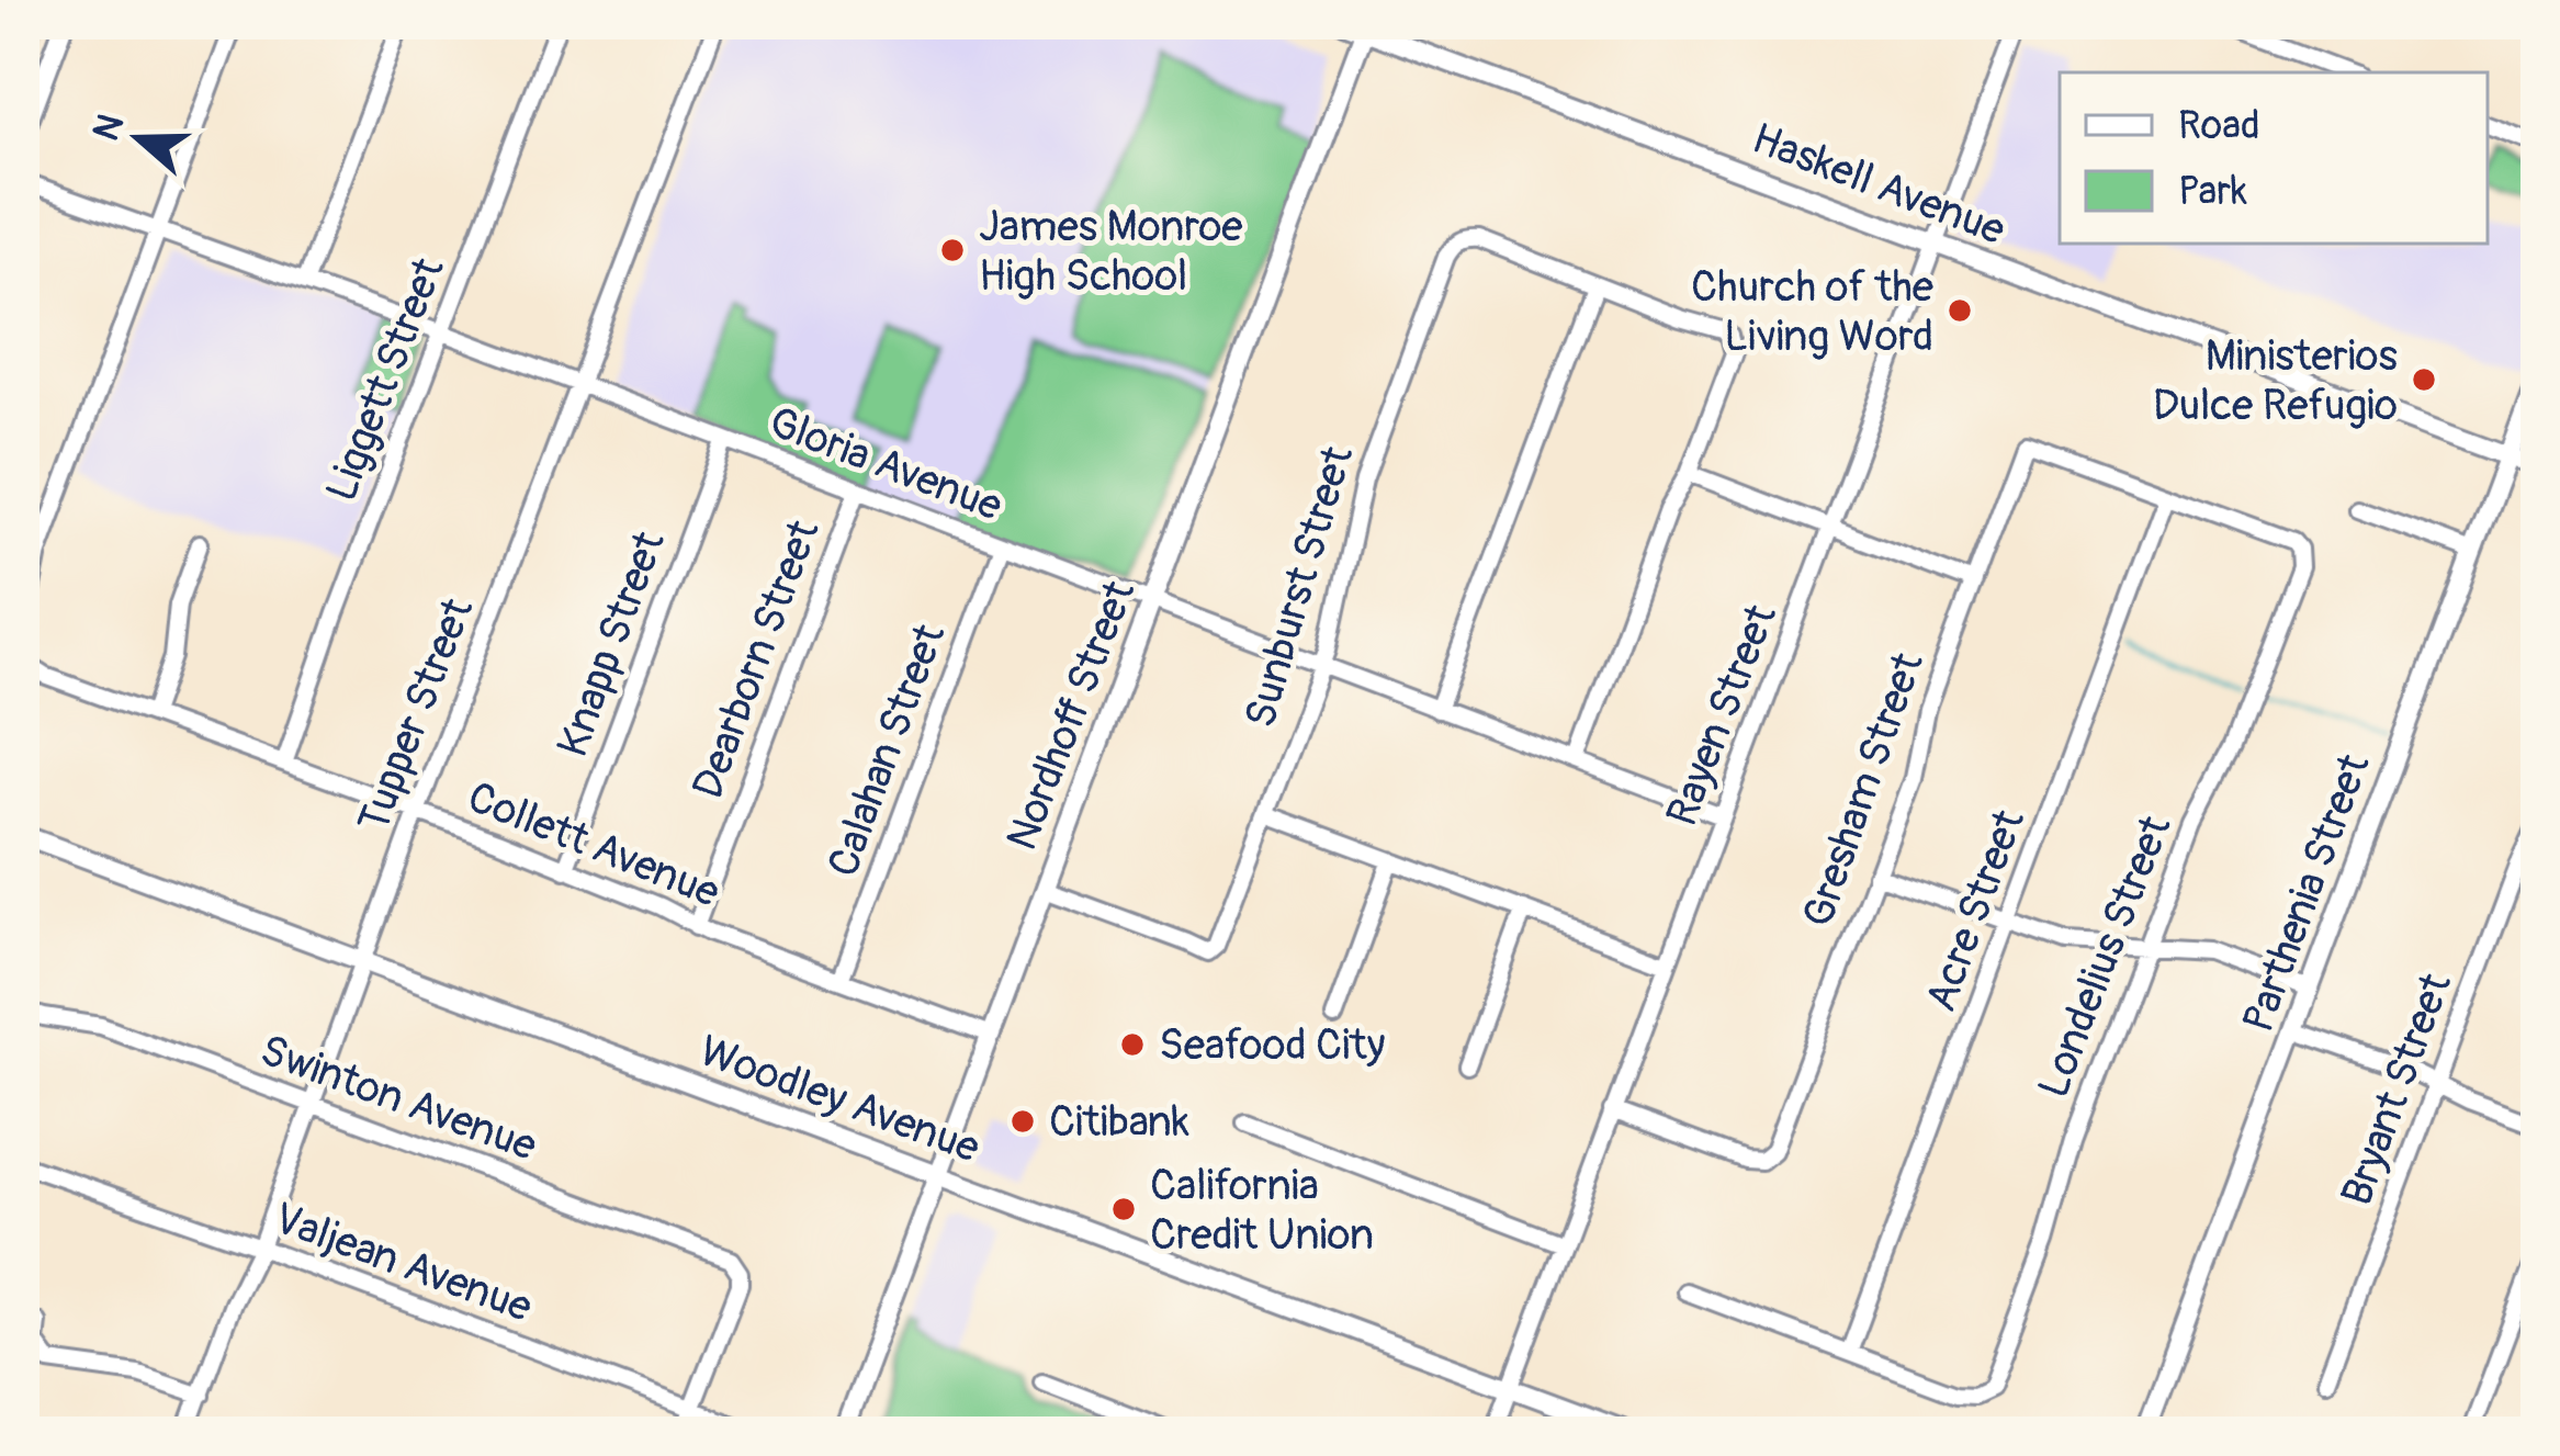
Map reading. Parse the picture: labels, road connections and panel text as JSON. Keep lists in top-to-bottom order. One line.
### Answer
{"streets":{"main road":["Haskell Avenue","Nordhoff Street","Parthenia Street","Woodley Avenue"],"street":["Liggett Street","Gloria Avenue","Sunburst Street","Knapp Street","Dearborn Street","Tupper Street","Rayen Street","Calahan Street","Gresham Street","Collett Avenue","Acre Street","Londelius Street","Bryant Street","Swinton Avenue","Valjean Avenue"]},"crossings":[["Haskell Avenue","Nordhoff Street"],["Haskell Avenue","Rayen Street"],["Haskell Avenue","Parthenia Street"],["Liggett Street","Gloria Avenue"],["Liggett Street","Collett Avenue"],["Gloria Avenue","Sunburst Street"],["Gloria Avenue","Knapp Street"],["Gloria Avenue","Dearborn Street"],["Gloria Avenue","Tupper Street"],["Gloria Avenue","Nordhoff Street"],["Gloria Avenue","Rayen Street"],["Gloria Avenue","Calahan Street"],["Sunburst Street","Nordhoff Street"],["Knapp Street","Collett Avenue"],["Dearborn Street","Collett Avenue"],["Tupper Street","Collett Avenue"],["Tupper Street","Swinton Avenue"],["Tupper Street","Woodley Avenue"],["Tupper Street","Valjean Avenue"],["Nordhoff Street","Collett Avenue"],["Nordhoff Street","Woodley Avenue"],["Rayen Street","Gresham Street"],["Rayen Street","Woodley Avenue"],["Calahan Street","Collett Avenue"],["Gresham Street","Acre Street"],["Gresham Street","Londelius Street"],["Acre Street","Londelius Street"],["Swinton Avenue","Valjean Avenue"]],"places":["James Monroe High School","Church of the Living Word","Ministerios Dulce Refugio","Seafood City","Citibank","California Credit Union"],"legend":["Road","Park"],"north":"left"}
